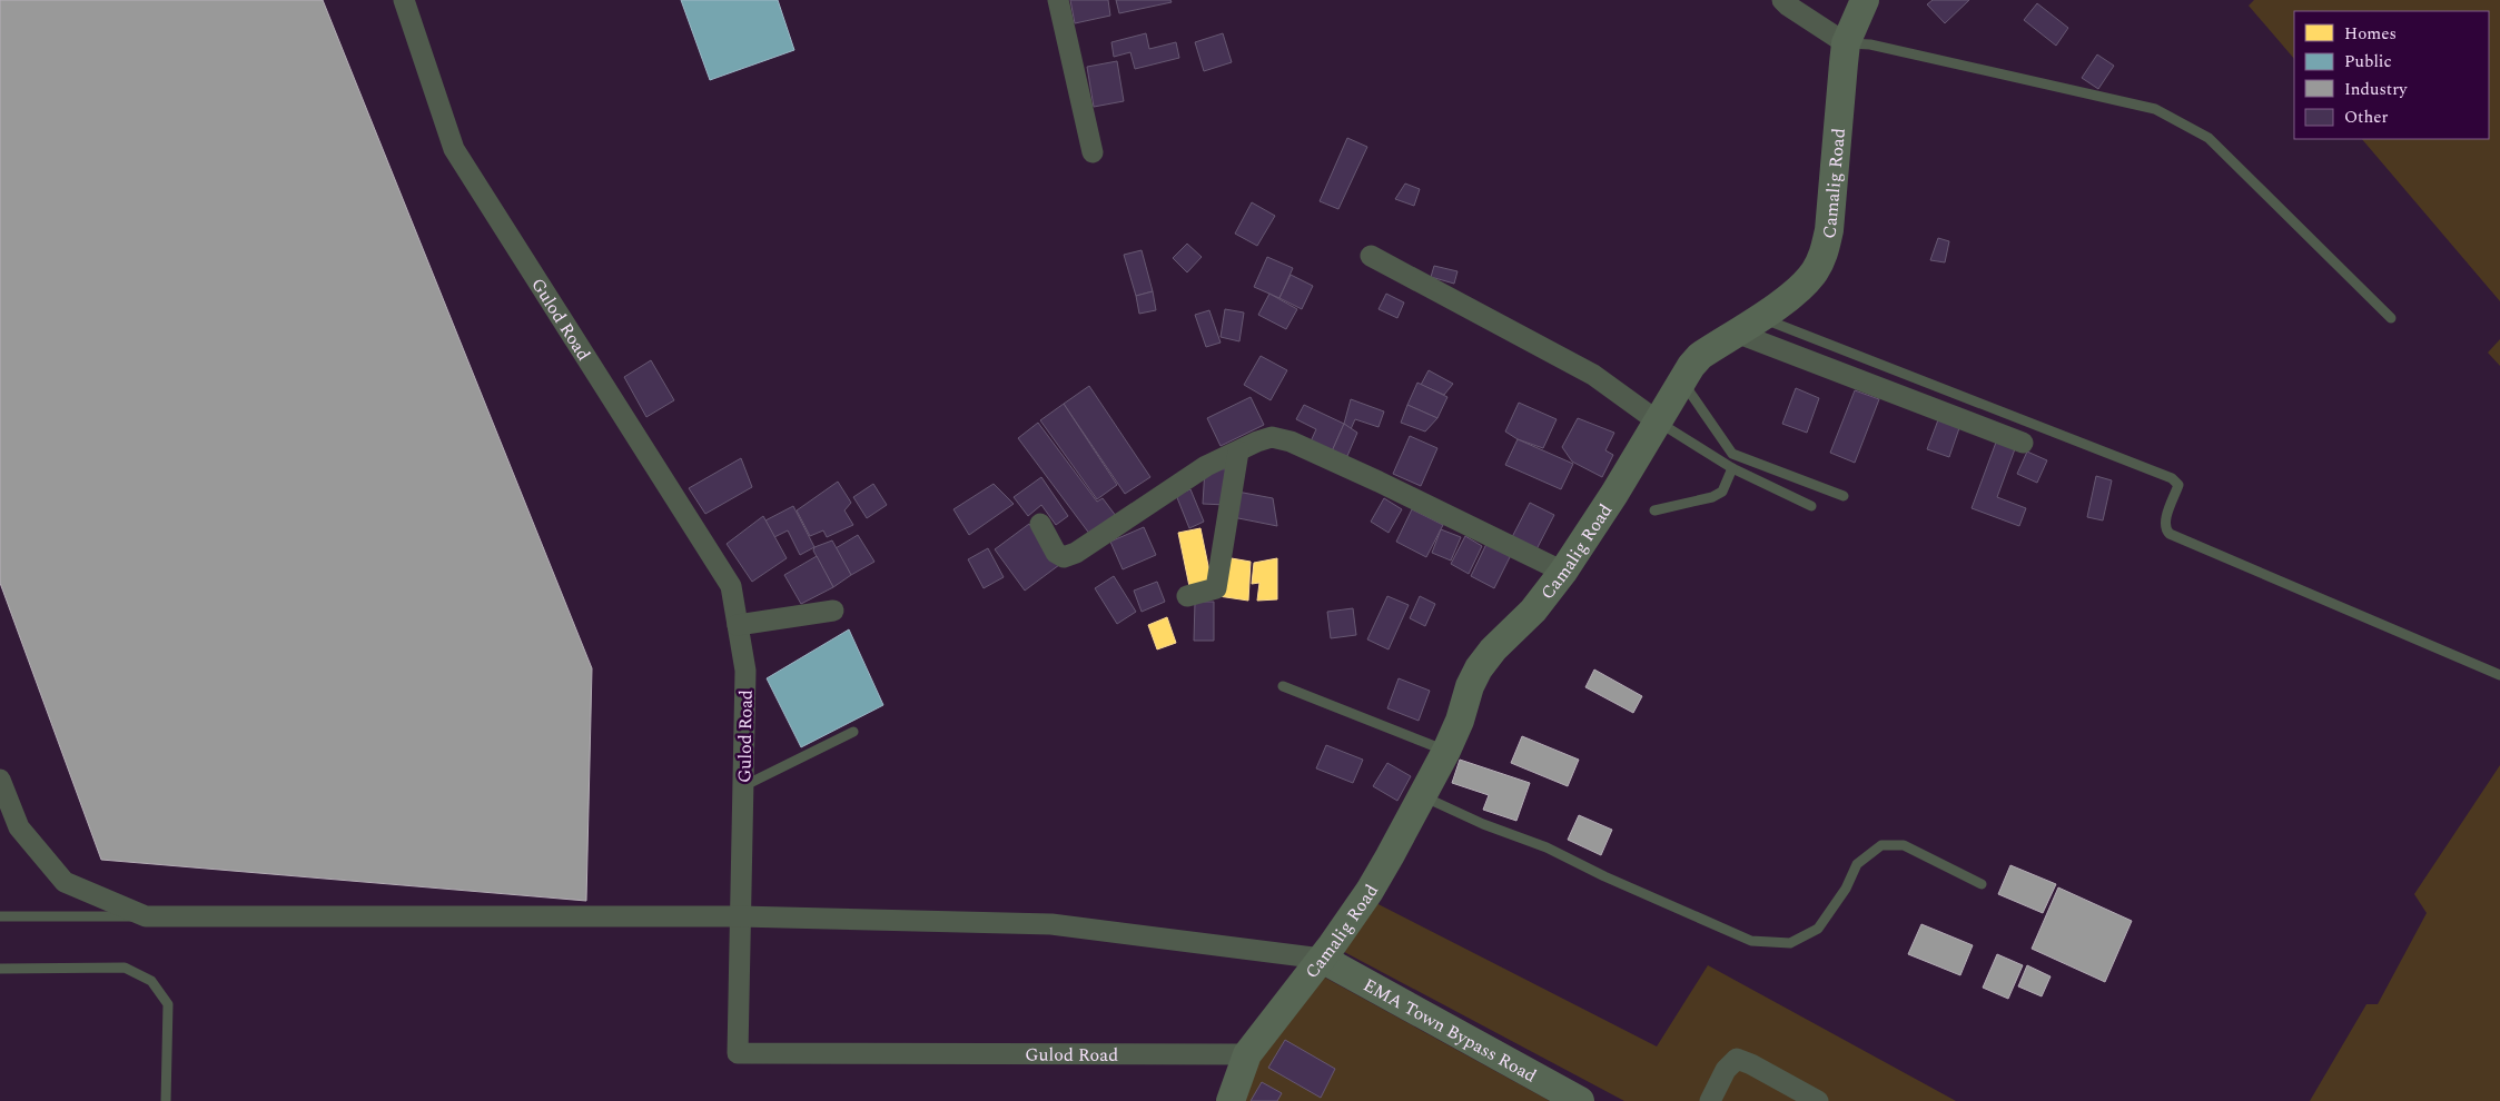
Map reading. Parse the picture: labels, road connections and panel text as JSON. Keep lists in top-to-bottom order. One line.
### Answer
{"streets":{"main road":["Camalig Road","EMA Town Bypass Road"],"street":["Gulod Road"]},"crossings":[["Camalig Road","Gulod Road"],["Camalig Road","EMA Town Bypass Road"]],"legend":["Homes","Public","Industry","Other"]}
